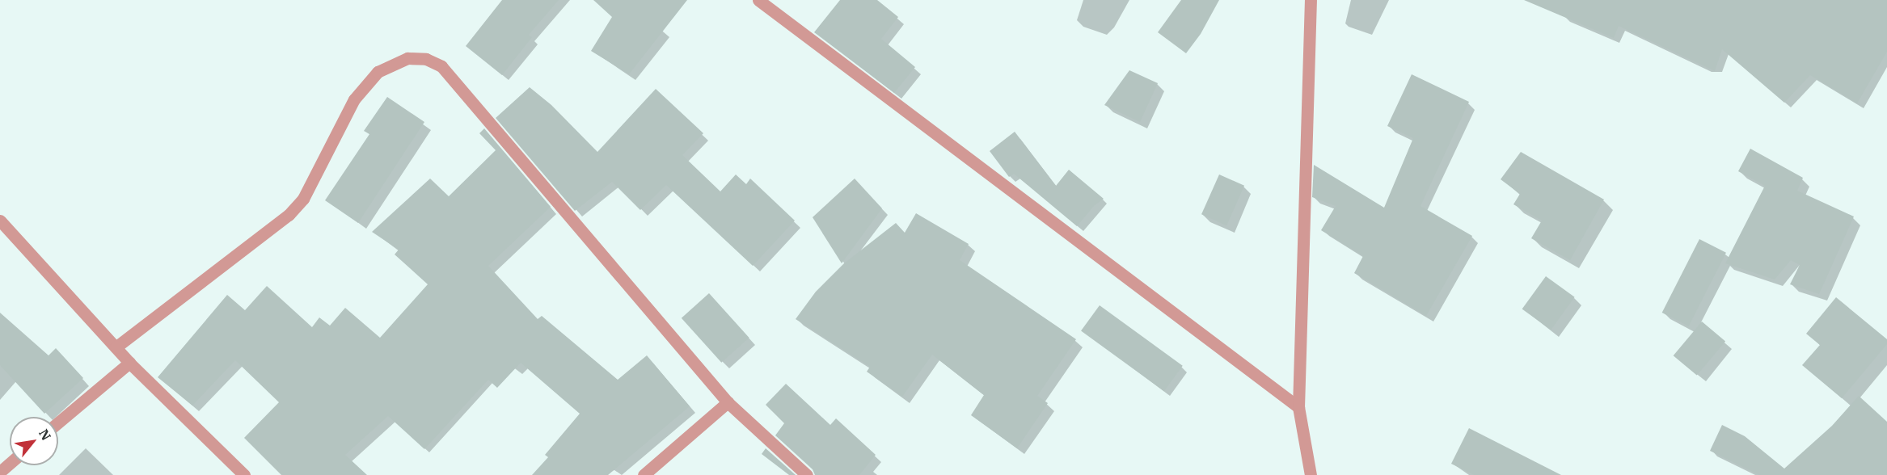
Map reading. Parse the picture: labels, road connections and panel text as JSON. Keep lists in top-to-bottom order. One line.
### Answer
{"north":"top right"}
